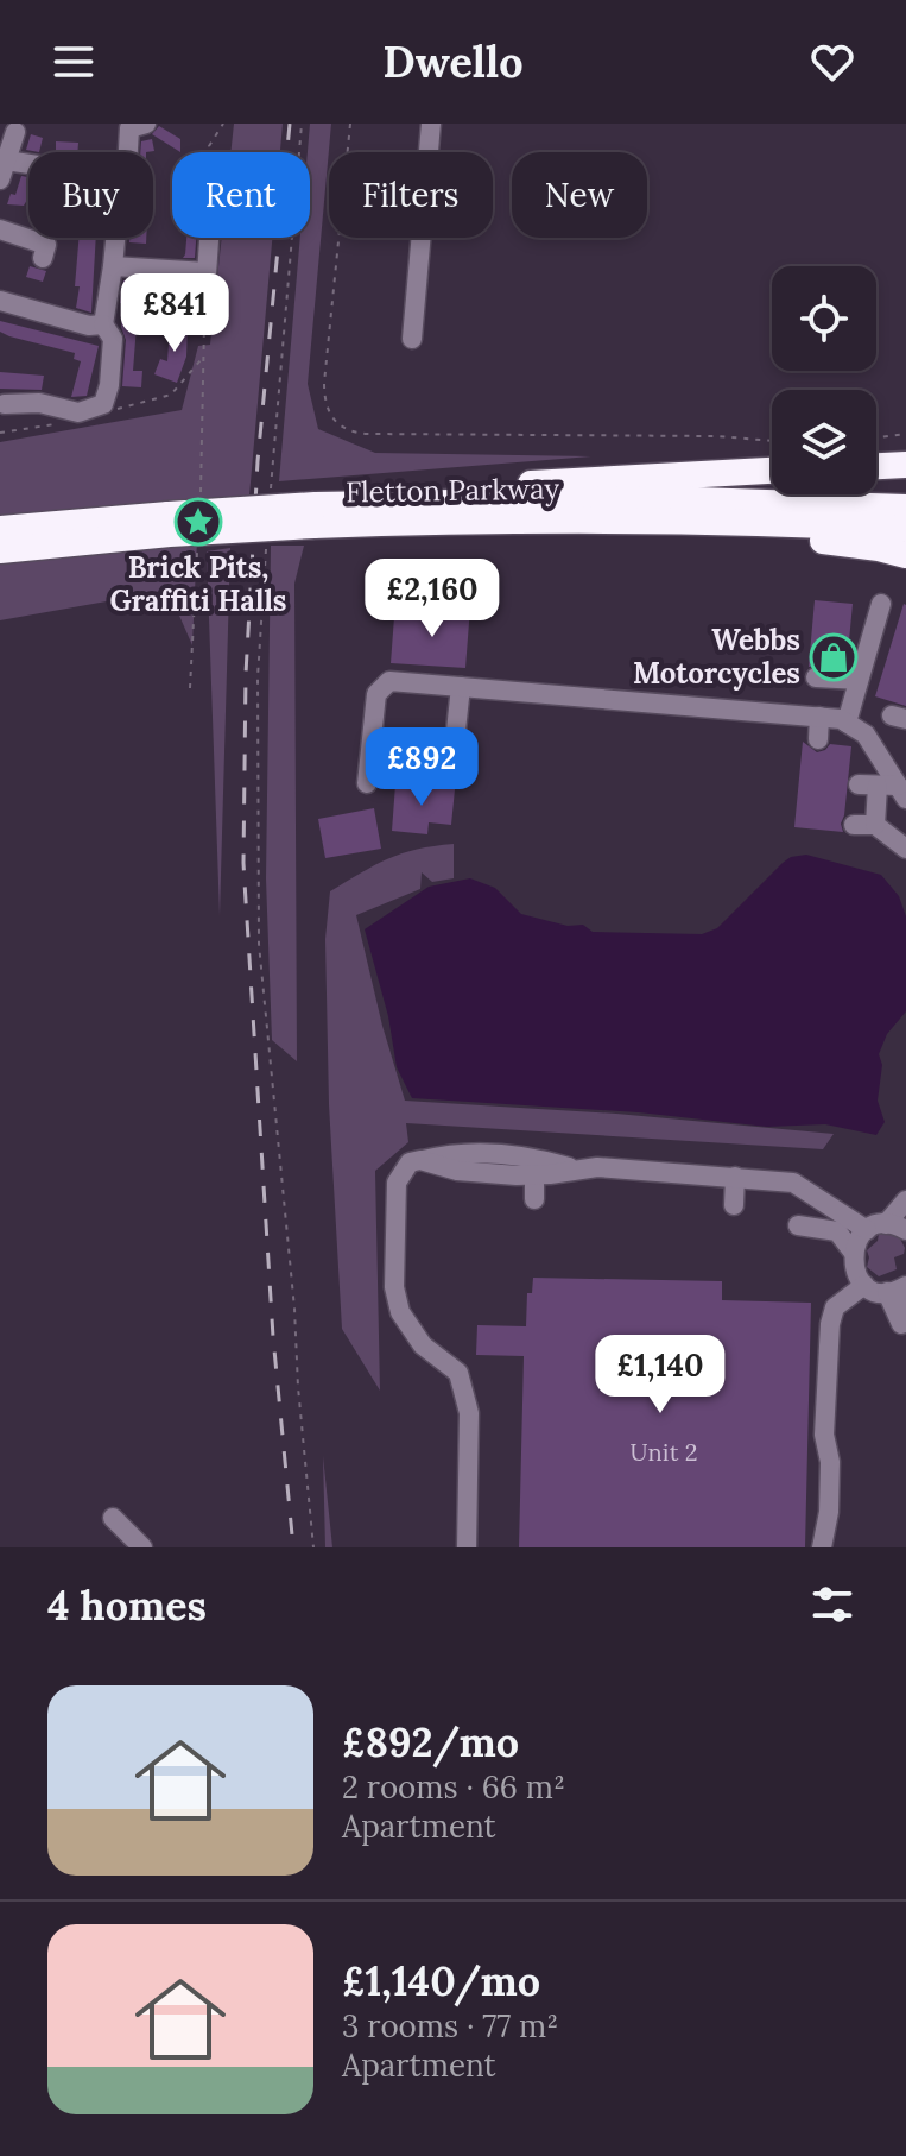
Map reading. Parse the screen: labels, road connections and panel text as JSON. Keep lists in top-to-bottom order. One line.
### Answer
{"streets":{"highway":["Fletton Parkway"]},"places":{"place":["Brick Pits, Graffiti Halls"],"shop":["Webbs Motorcycles"]},"house_numbers":["Unit 2"],"page":{"header":"Dwello","chip":["Buy","Rent","Filters","New"],"price":["£841","£2,160","£892","£1,140"],"heading":"4 homes","list":[{"name":"£892/mo","note":"2 rooms · 66 m² · Apartment"},{"name":"£1,140/mo","note":"3 rooms · 77 m² · Apartment"}]}}
